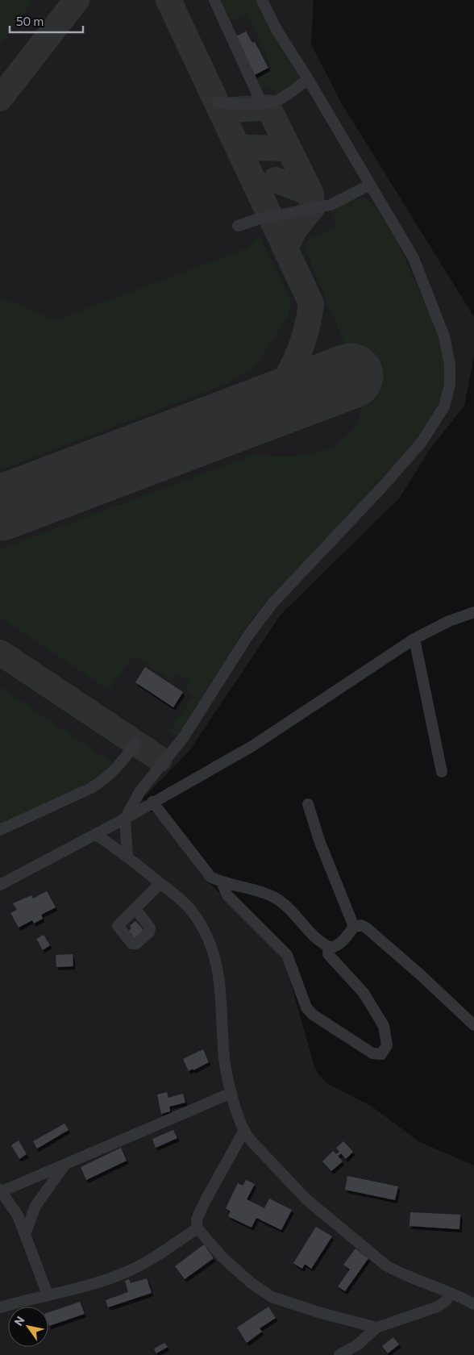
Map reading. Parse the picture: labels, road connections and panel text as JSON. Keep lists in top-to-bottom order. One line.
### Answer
{"scale_bar":"50 m","north":"top left"}
